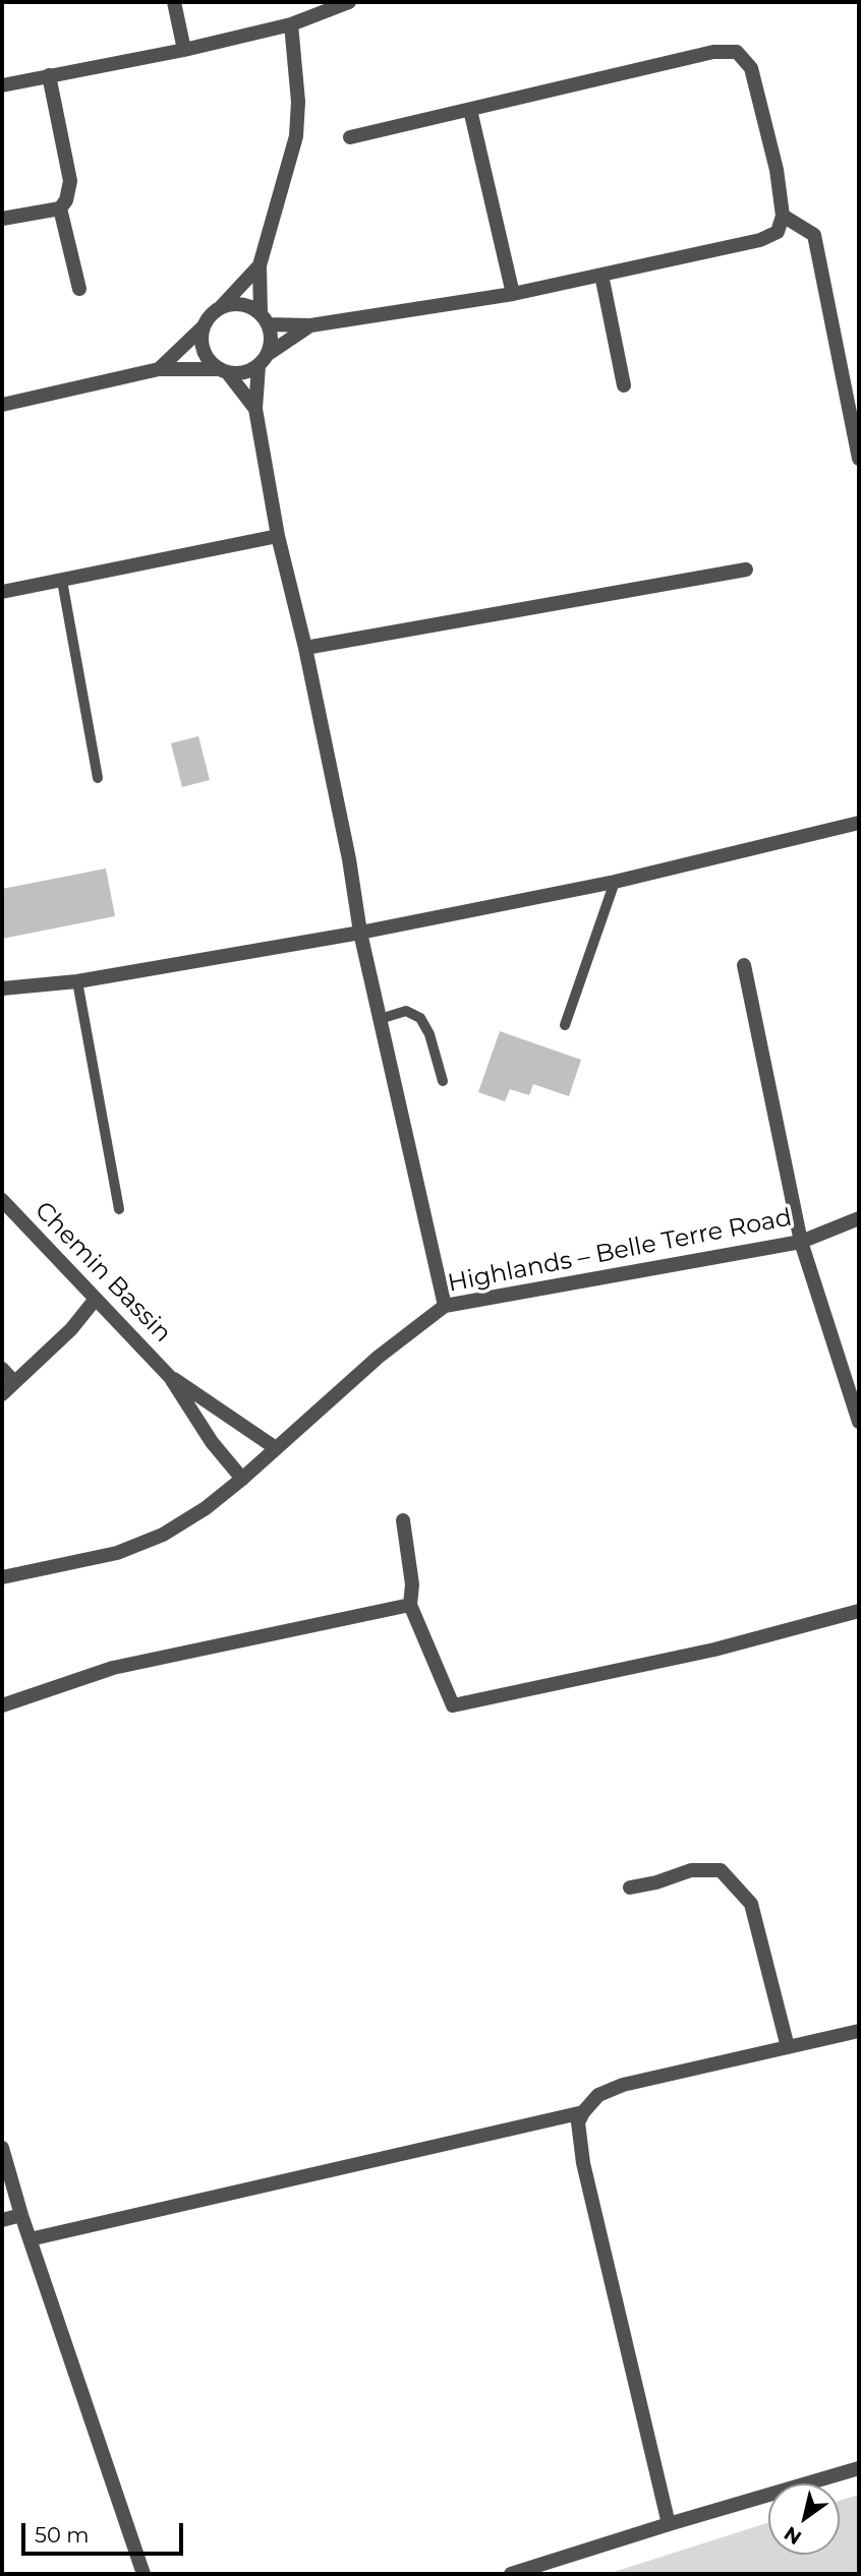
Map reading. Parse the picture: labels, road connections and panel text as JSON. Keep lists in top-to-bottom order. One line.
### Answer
{"streets":{"street":["Highlands – Belle Terre Road","Chemin Bassin"]},"scale_bar":"50 m","north":"bottom left"}
